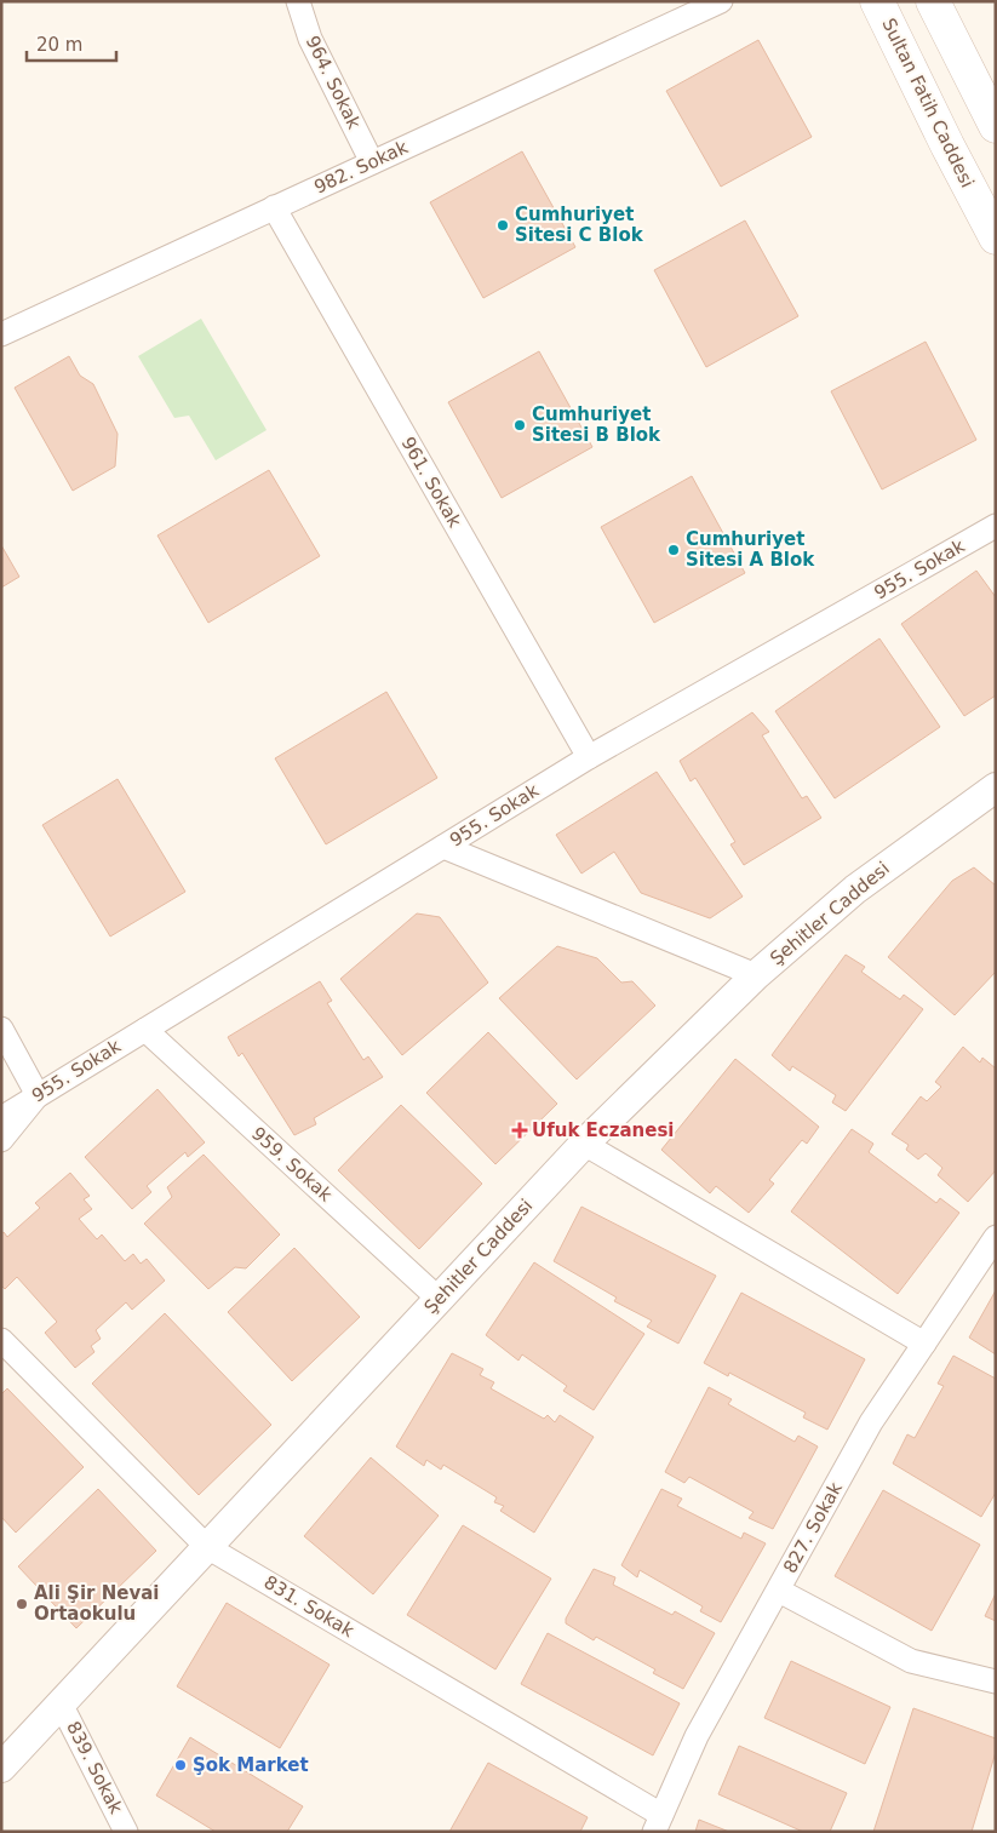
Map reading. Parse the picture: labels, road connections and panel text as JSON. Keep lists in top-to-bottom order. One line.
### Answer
{"streets":{"main road":["Sultan Fatih Caddesi"],"street":["964. Sokak","982. Sokak","961. Sokak","955. Sokak","Şehitler Caddesi","959. Sokak","827. Sokak","831. Sokak","839. Sokak"]},"crossings":[["964. Sokak","982. Sokak"],["982. Sokak","961. Sokak"],["961. Sokak","955. Sokak"],["955. Sokak","959. Sokak"],["Şehitler Caddesi","959. Sokak"],["Şehitler Caddesi","831. Sokak"],["Şehitler Caddesi","839. Sokak"],["827. Sokak","831. Sokak"]],"places":{"other":["Cumhuriyet Sitesi C Blok","Cumhuriyet Sitesi B Blok","Cumhuriyet Sitesi A Blok","Ali Şir Nevai Ortaokulu","Şok Market"],"health":["Ufuk Eczanesi"]},"scale_bar":"20 m"}
